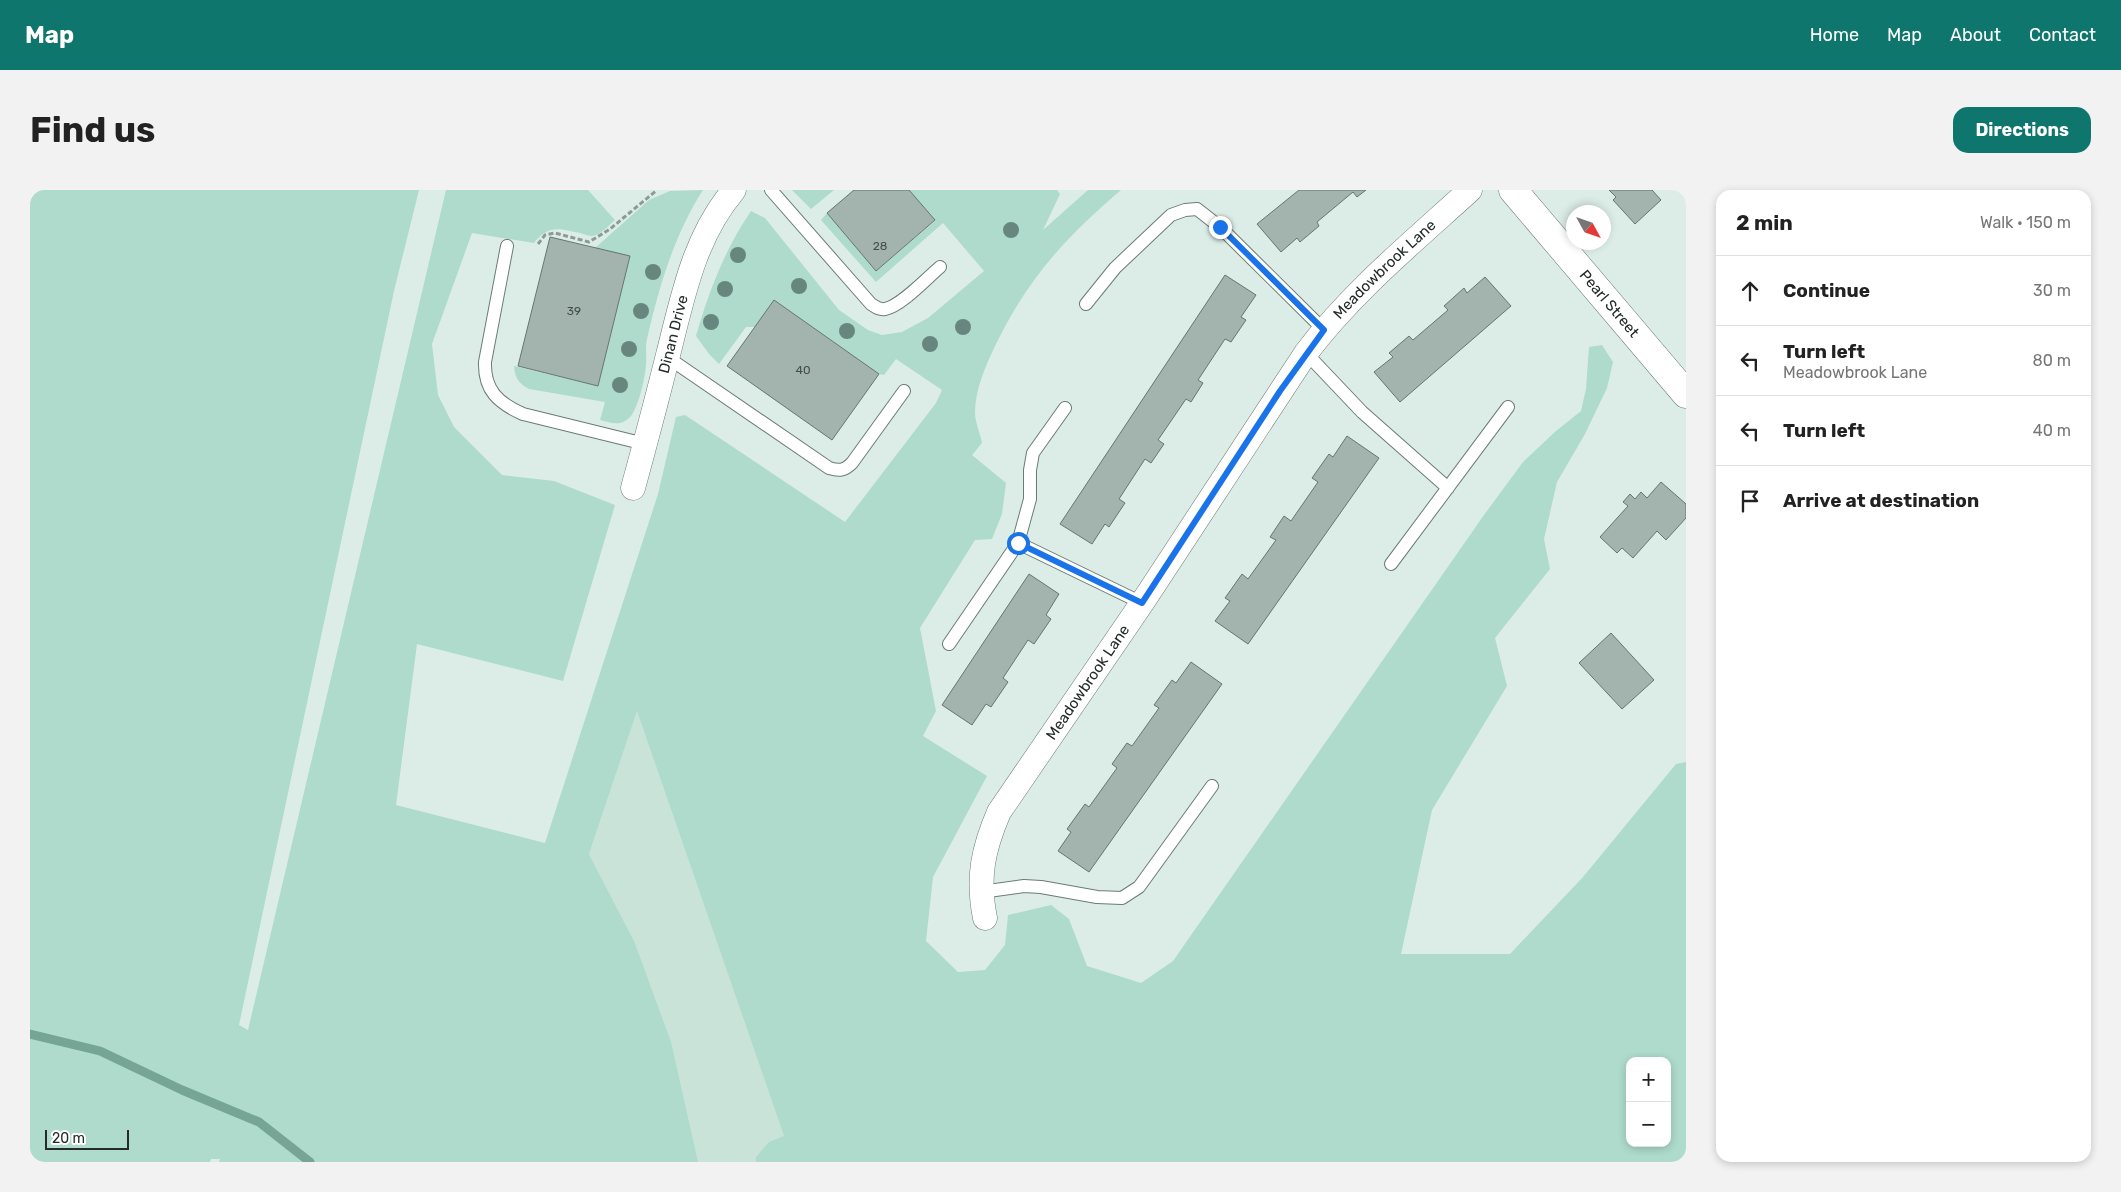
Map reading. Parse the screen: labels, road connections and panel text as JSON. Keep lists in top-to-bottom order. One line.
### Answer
{"streets":{"main road":["Pearl Street"],"street":["Meadowbrook Lane","Dinan Drive"]},"house_numbers":["28","39","40"],"scale_bar":"20 m","north":"bottom right","page":{"header":"Map","nav":["Home","Map","About","Contact"],"buttons":"Directions","title":"Find us","heading":["2 min","Walk · 150 m"],"list":[["Continue","30 m"],["Turn left","Meadowbrook Lane","80 m"],["Turn left","40 m"],"Arrive at destination"],"map_buttons":["+","−"],"scale":"20 m"}}
